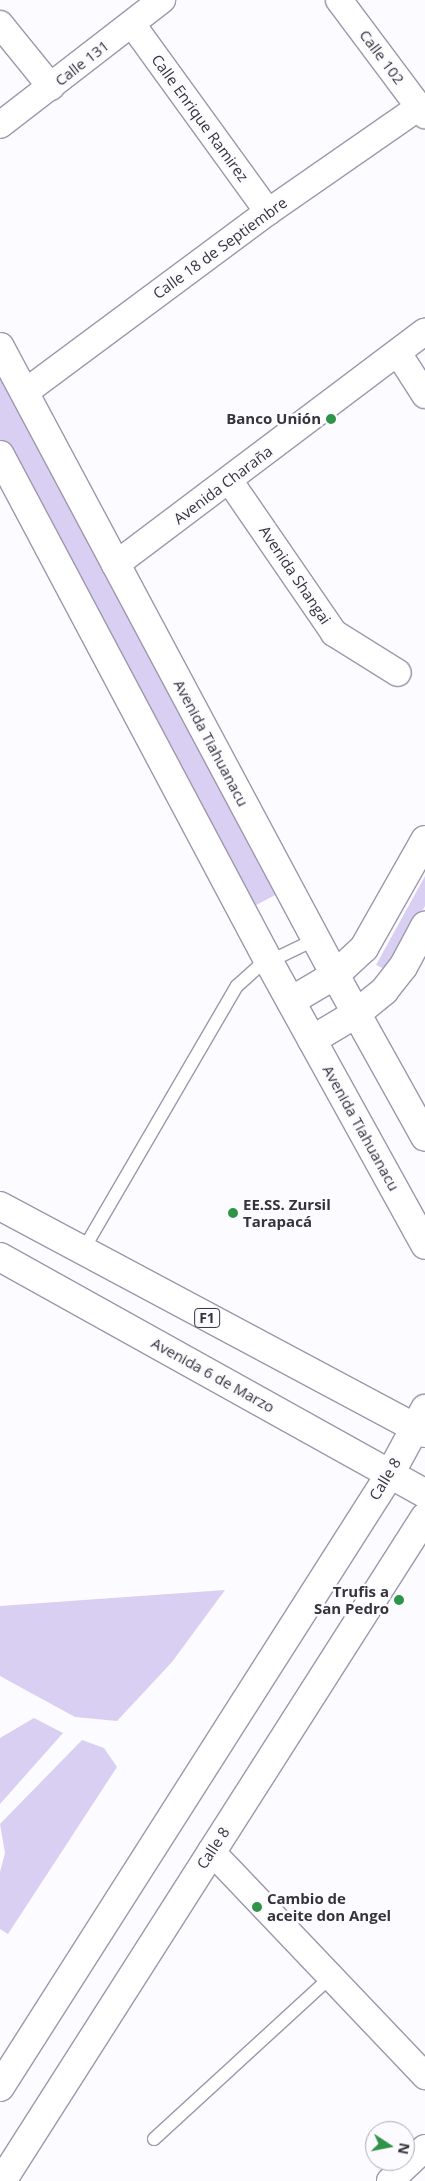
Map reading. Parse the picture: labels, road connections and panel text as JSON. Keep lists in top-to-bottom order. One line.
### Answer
{"streets":{"main road":["Avenida Tiahuanacu","F1","Avenida 6 de Marzo","Calle 8"],"street":["Calle 102","Calle 131","Calle Enrique Ramirez","Calle 18 de Septiembre","Avenida Charaña","Avenida Shangai"]},"crossings":[["Calle 102","Calle 18 de Septiembre"],["Calle 131","Calle Enrique Ramirez"],["Calle Enrique Ramirez","Calle 18 de Septiembre"],["Calle 18 de Septiembre","Avenida Tiahuanacu"],["Avenida Charaña","Avenida Shangai"],["Avenida Charaña","Avenida Tiahuanacu"],["F1","Calle 8"],["Avenida 6 de Marzo","Calle 8"]],"places":["Banco Unión","EE.SS. Zursil Tarapacá","Trufis a San Pedro","Cambio de aceite don Angel"],"north":"right"}
